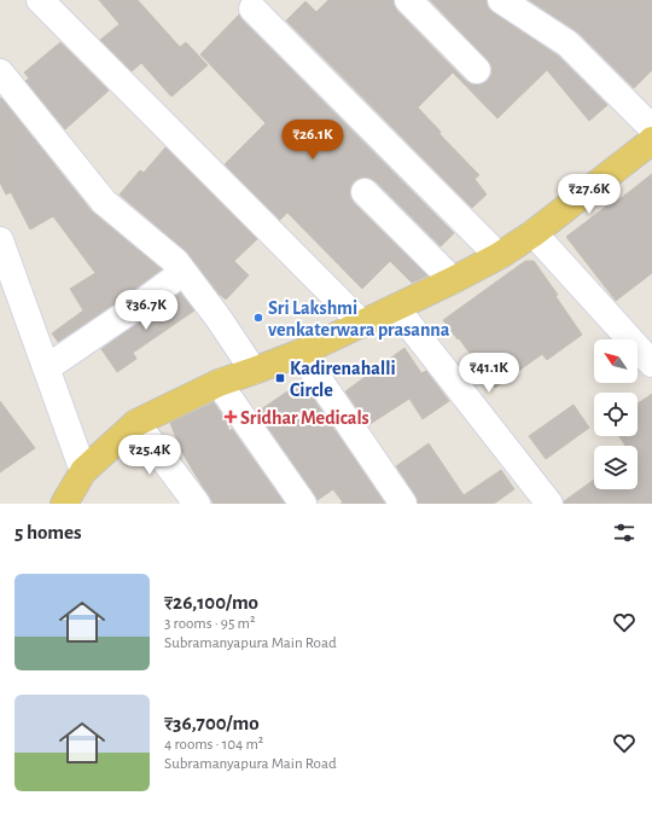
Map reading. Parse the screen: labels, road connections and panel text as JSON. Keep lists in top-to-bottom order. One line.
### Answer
{"places":{"other":["Sri Lakshmi venkaterwara prasanna"],"transit":["Kadirenahalli Circle"],"health":["Sridhar Medicals"]},"north":"top left","page":{"price":["₹26.1K","₹27.6K","₹36.7K","₹41.1K","₹25.4K"],"heading":"5 homes","list":[{"name":"₹26,100/mo","note":"3 rooms · 95 m² · Subramanyapura Main Road"},{"name":"₹36,700/mo","note":"4 rooms · 104 m² · Subramanyapura Main Road"}]}}
